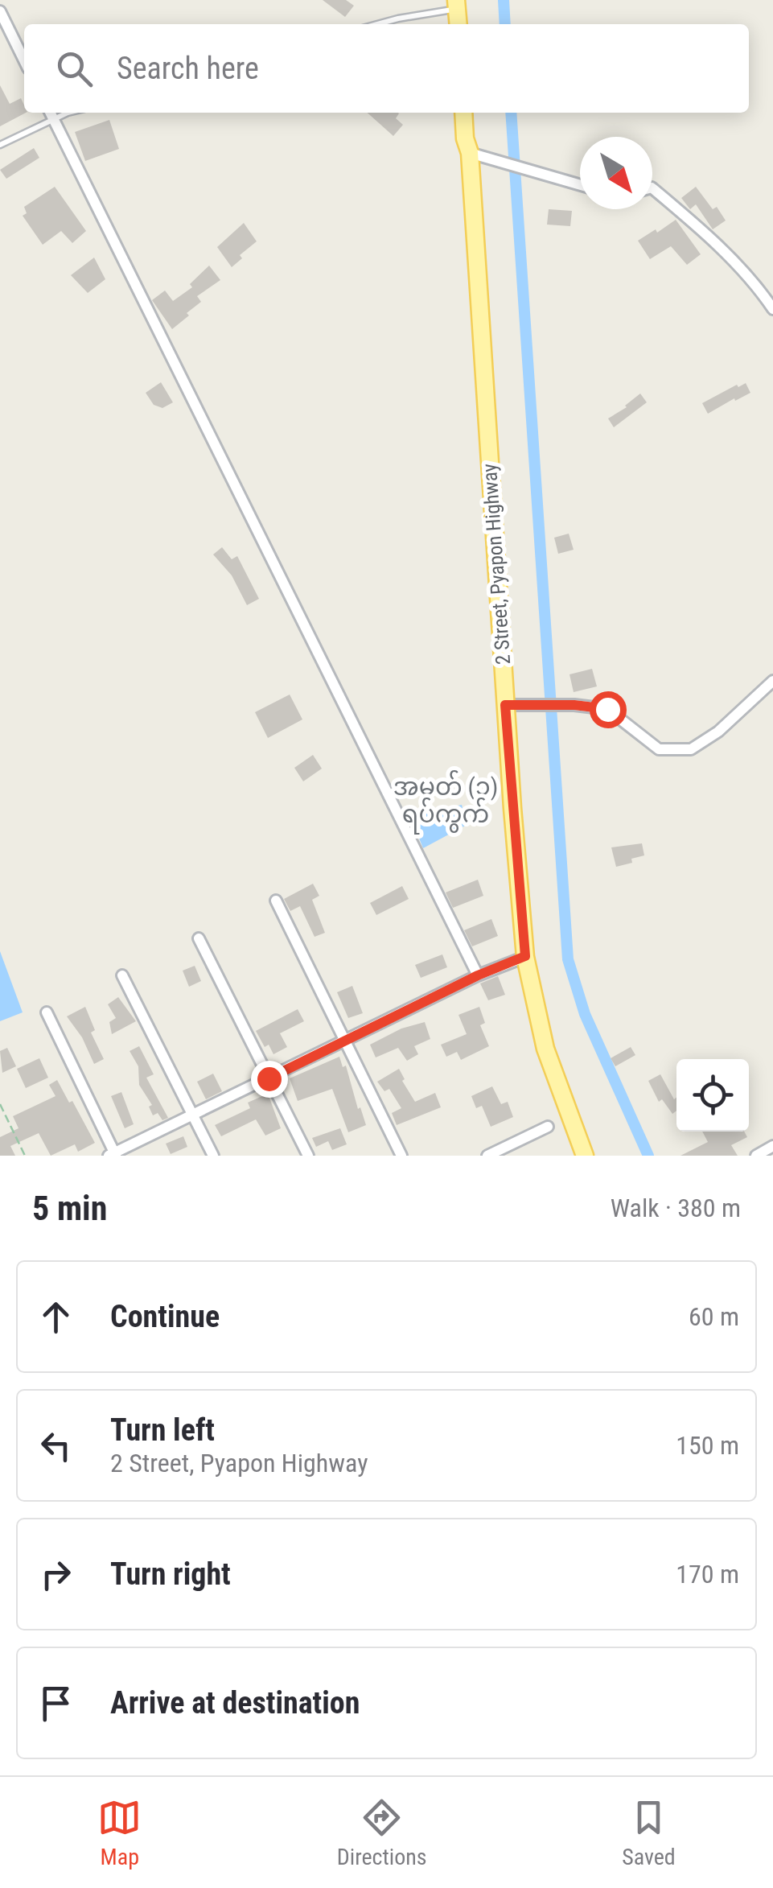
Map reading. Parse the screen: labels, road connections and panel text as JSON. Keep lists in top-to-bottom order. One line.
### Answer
{"streets":{"main road":["2 Street, Pyapon Highway"]},"districts":["အမှတ် (၁) ရပ်ကွက်"],"north":"bottom right","page":{"search":"Search here","heading":["5 min","Walk · 380 m"],"list":[["Continue","60 m"],["Turn left","2 Street, Pyapon Highway","150 m"],["Turn right","170 m"],"Arrive at destination"],"nav":["Map","Directions","Saved"]}}
